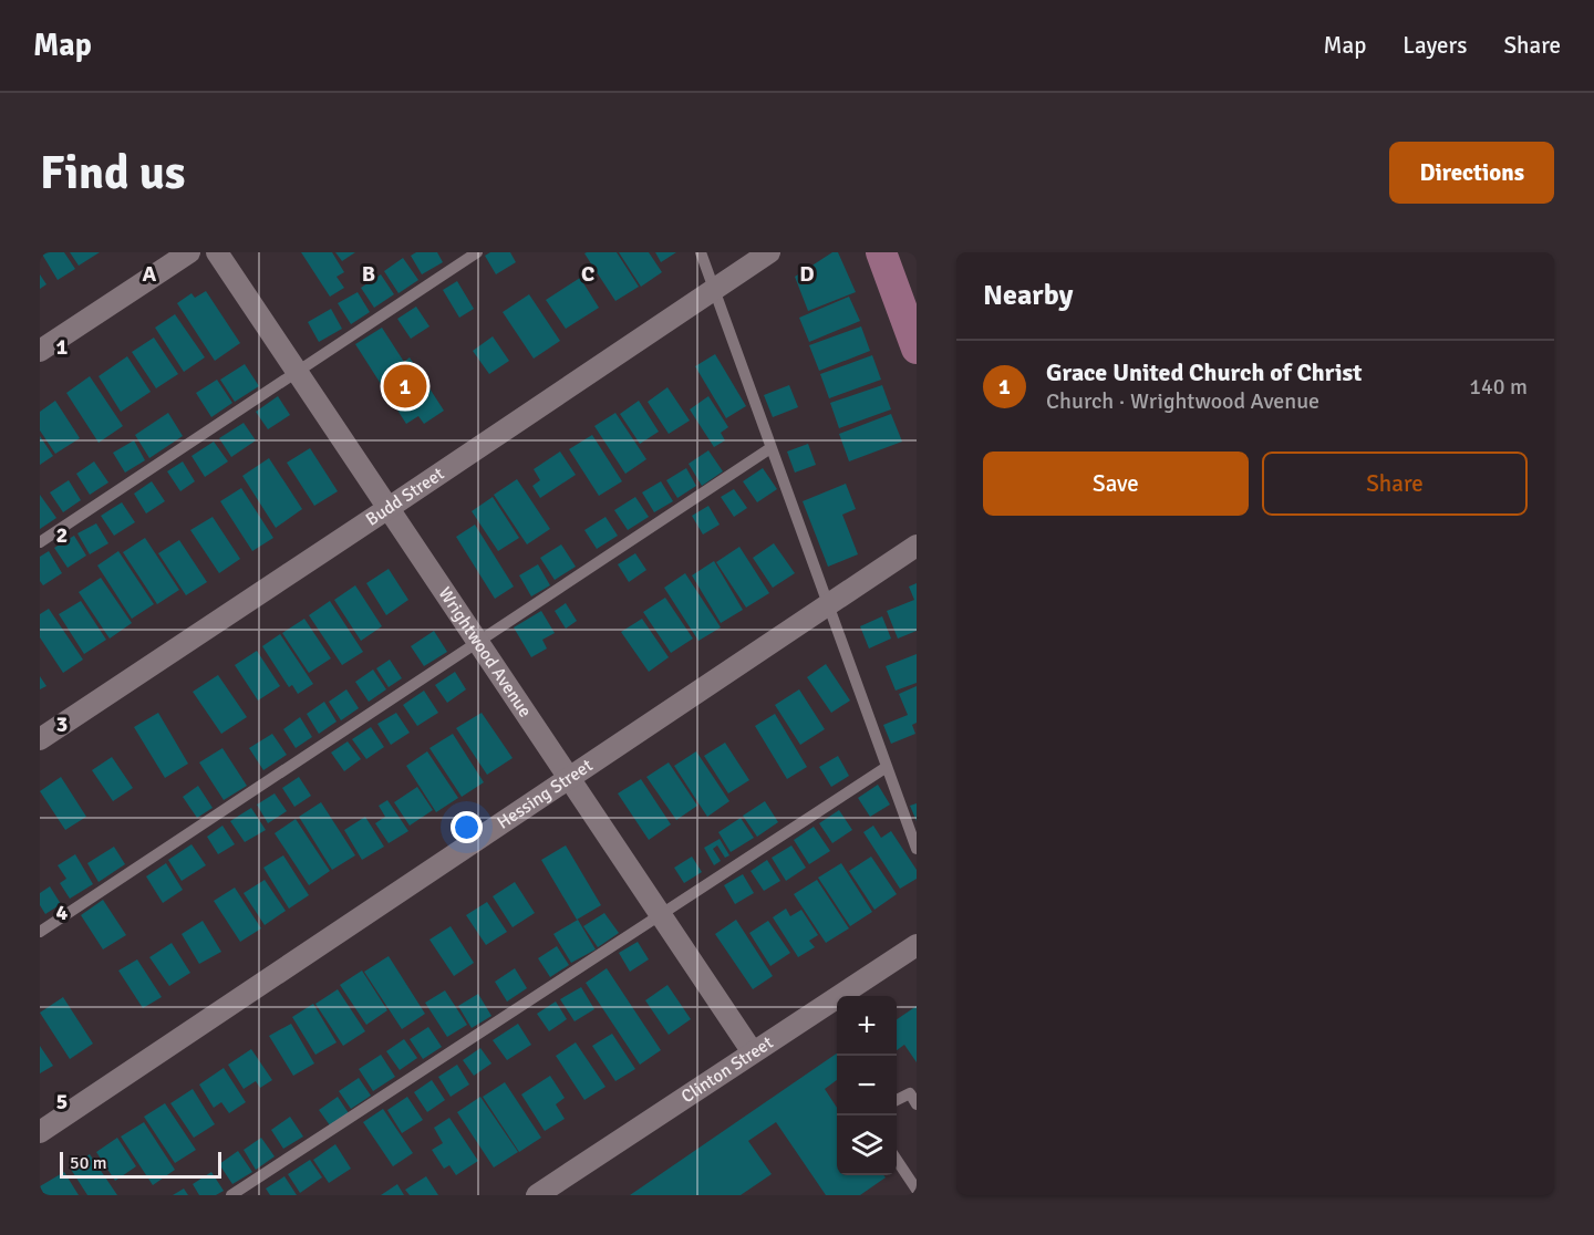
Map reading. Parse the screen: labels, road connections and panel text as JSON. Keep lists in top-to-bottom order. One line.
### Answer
{"streets":{"street":["Budd Street","Wrightwood Avenue","Hessing Street","Clinton Street"]},"crossings":[["Budd Street","Wrightwood Avenue"],["Wrightwood Avenue","Hessing Street"],["Wrightwood Avenue","Clinton Street"]],"scale_bar":"50 m","page":{"header":"Map","nav":["Map","Layers","Share"],"buttons":["Directions",["Save","Share"]],"title":"Find us","heading":"Nearby","list":[{"mark":"1","name":"Grace United Church of Christ","note":"Church · Wrightwood Avenue","value":"140 m"}],"pins":"1","map_buttons":["+","−"],"scale":"50 m"},"grid":{"columns":["A","B","C","D"],"rows":["1","2","3","4","5"]}}
